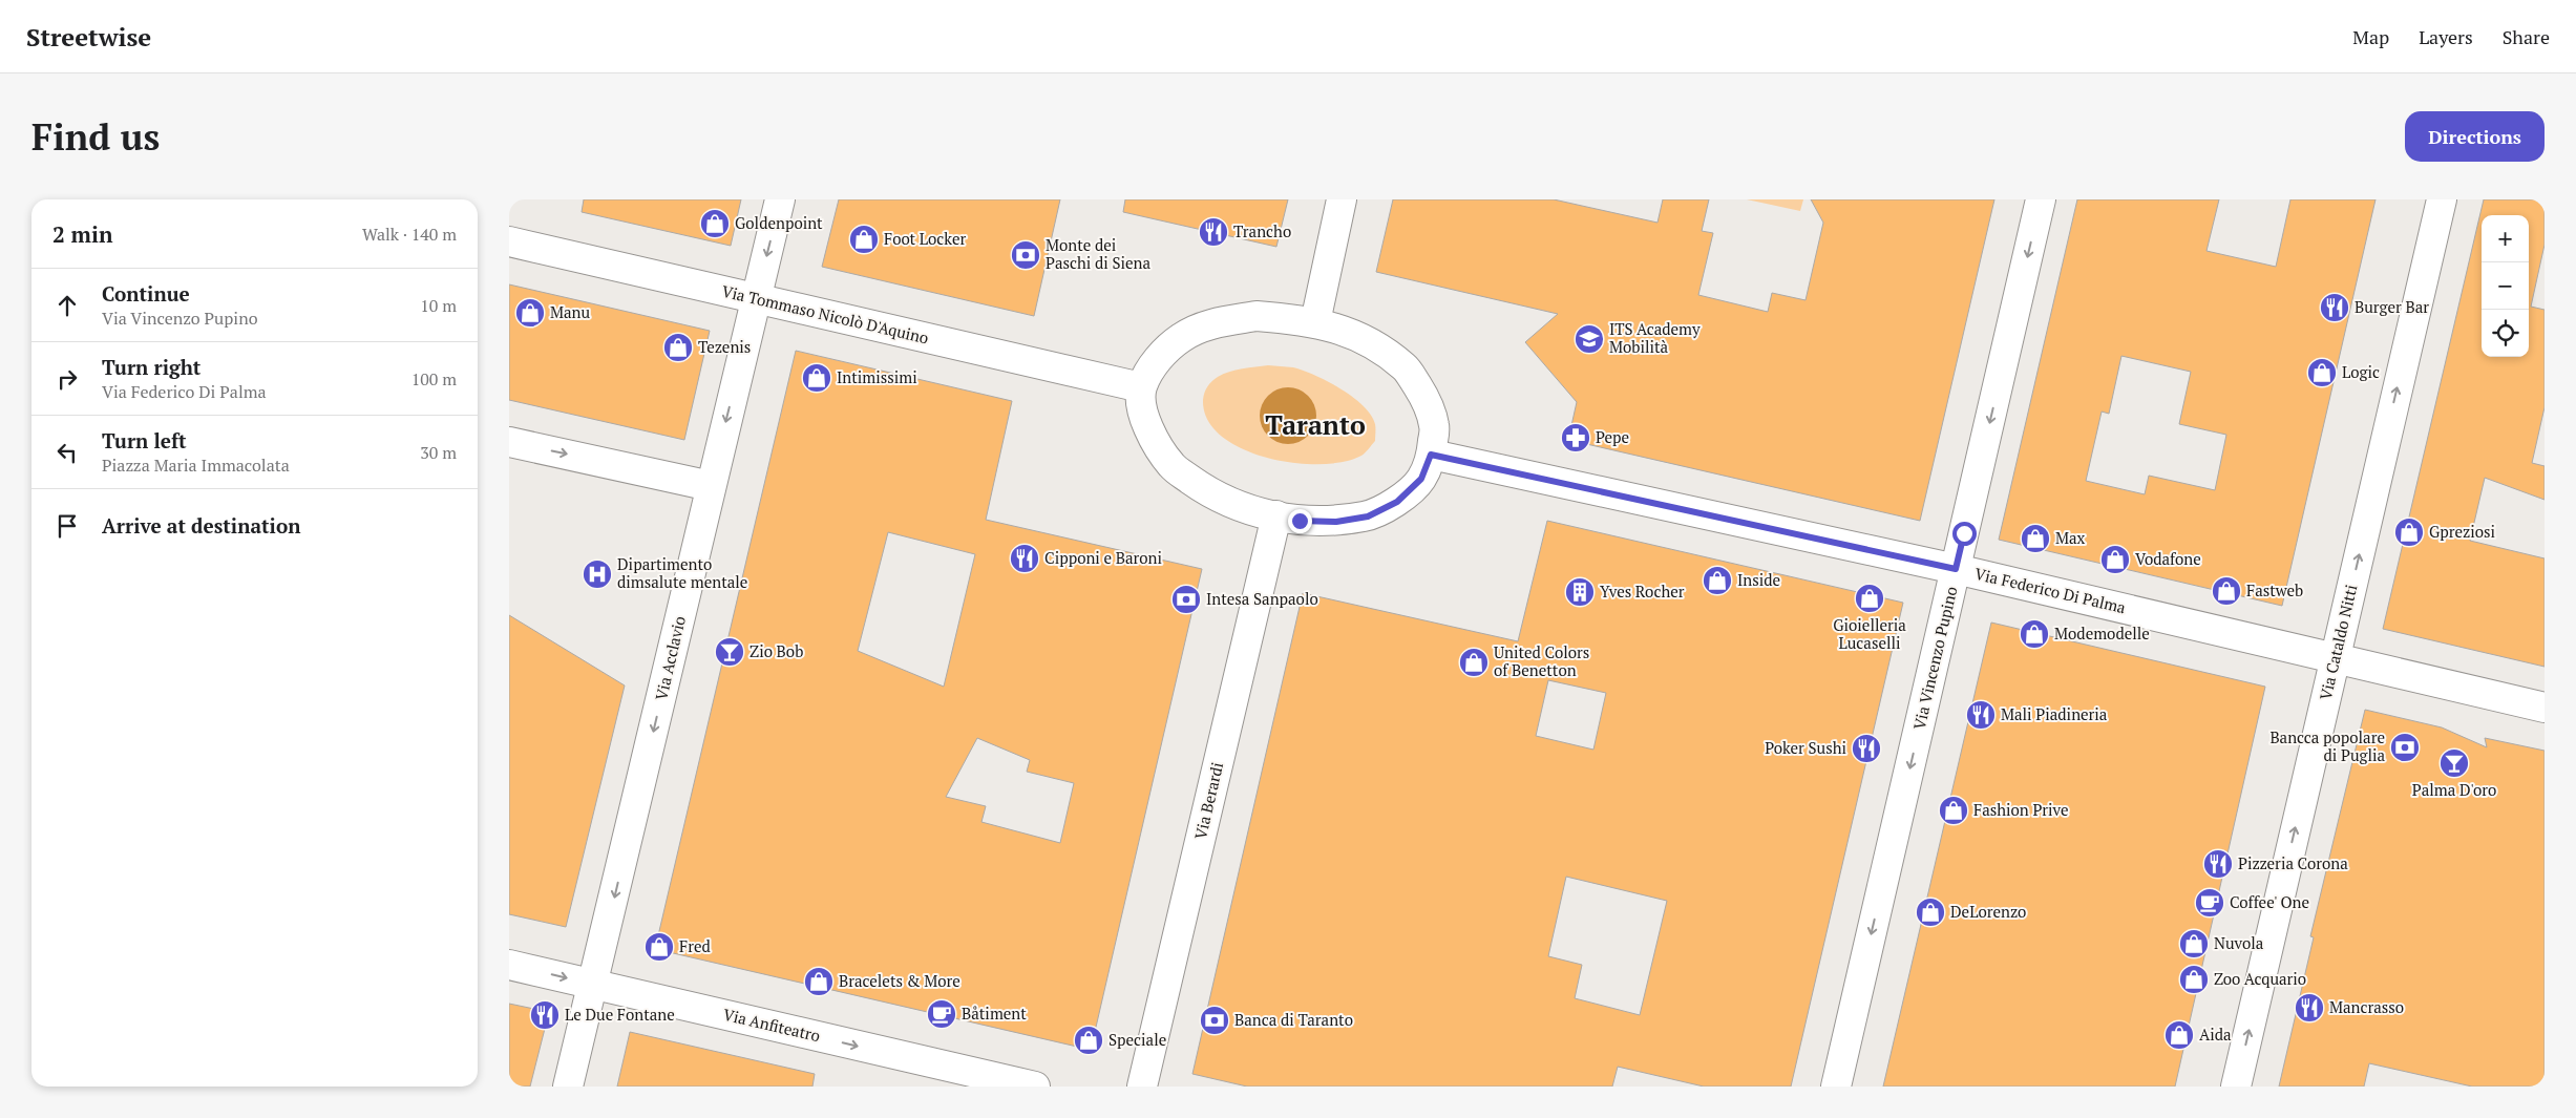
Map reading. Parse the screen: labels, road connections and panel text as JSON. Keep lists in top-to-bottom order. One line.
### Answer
{"streets":{"street":["Via Tommaso Nicolò D'Aquino","Via Federico Di Palma","Via Cataldo Nitti","Via Acclavio","Via Vincenzo Pupino","Via Berardi","Via Anfiteatro"]},"crossings":[["Via Tommaso Nicolò D'Aquino","Via Acclavio"],["Via Federico Di Palma","Via Cataldo Nitti"],["Via Federico Di Palma","Via Vincenzo Pupino"],["Via Acclavio","Via Anfiteatro"]],"one_way":["Via Cataldo Nitti","Via Acclavio","Via Vincenzo Pupino","Via Anfiteatro"],"districts":["Taranto"],"places":{"shop":["Goldenpoint","Foot Locker","Manu","Tezenis","Logic","Intimissimi","Gpreziosi","Max","Vodafone","Inside","Fastweb","Gioielleria Lucaselli","Modemodelle","United Colors of Benetton","Fashion Prive","DeLorenzo","Nuvola","Fred","Zoo Acquario","Bracelets & More","Aida","Speciale"],"restaurant":["Trancho","Burger Bar","Cipponi e Baroni","Mali Piadineria","Poker Sushi","Pizzeria Corona","Mancrasso","Le Due Fontane"],"bank":["Monte dei Paschi di Siena","Intesa Sanpaolo","Bancca popolare di Puglia","Banca di Taranto"],"school or university":["ITS Academy Mobilità"],"pharmacy":["Pepe"],"hospital":["Dipartimento dimsalute mentale"],"building":["Yves Rocher"],"bar":["Zio Bob","Palma D'oro"],"cafe":["Coffee' One","Båtiment"]},"page":{"header":"Streetwise","nav":["Map","Layers","Share"],"buttons":"Directions","title":"Find us","heading":["2 min","Walk · 140 m"],"map_buttons":["+","−"],"list":[["Continue","Via Vincenzo Pupino","10 m"],["Turn right","Via Federico Di Palma","100 m"],["Turn left","Piazza Maria Immacolata","30 m"],"Arrive at destination"]}}
